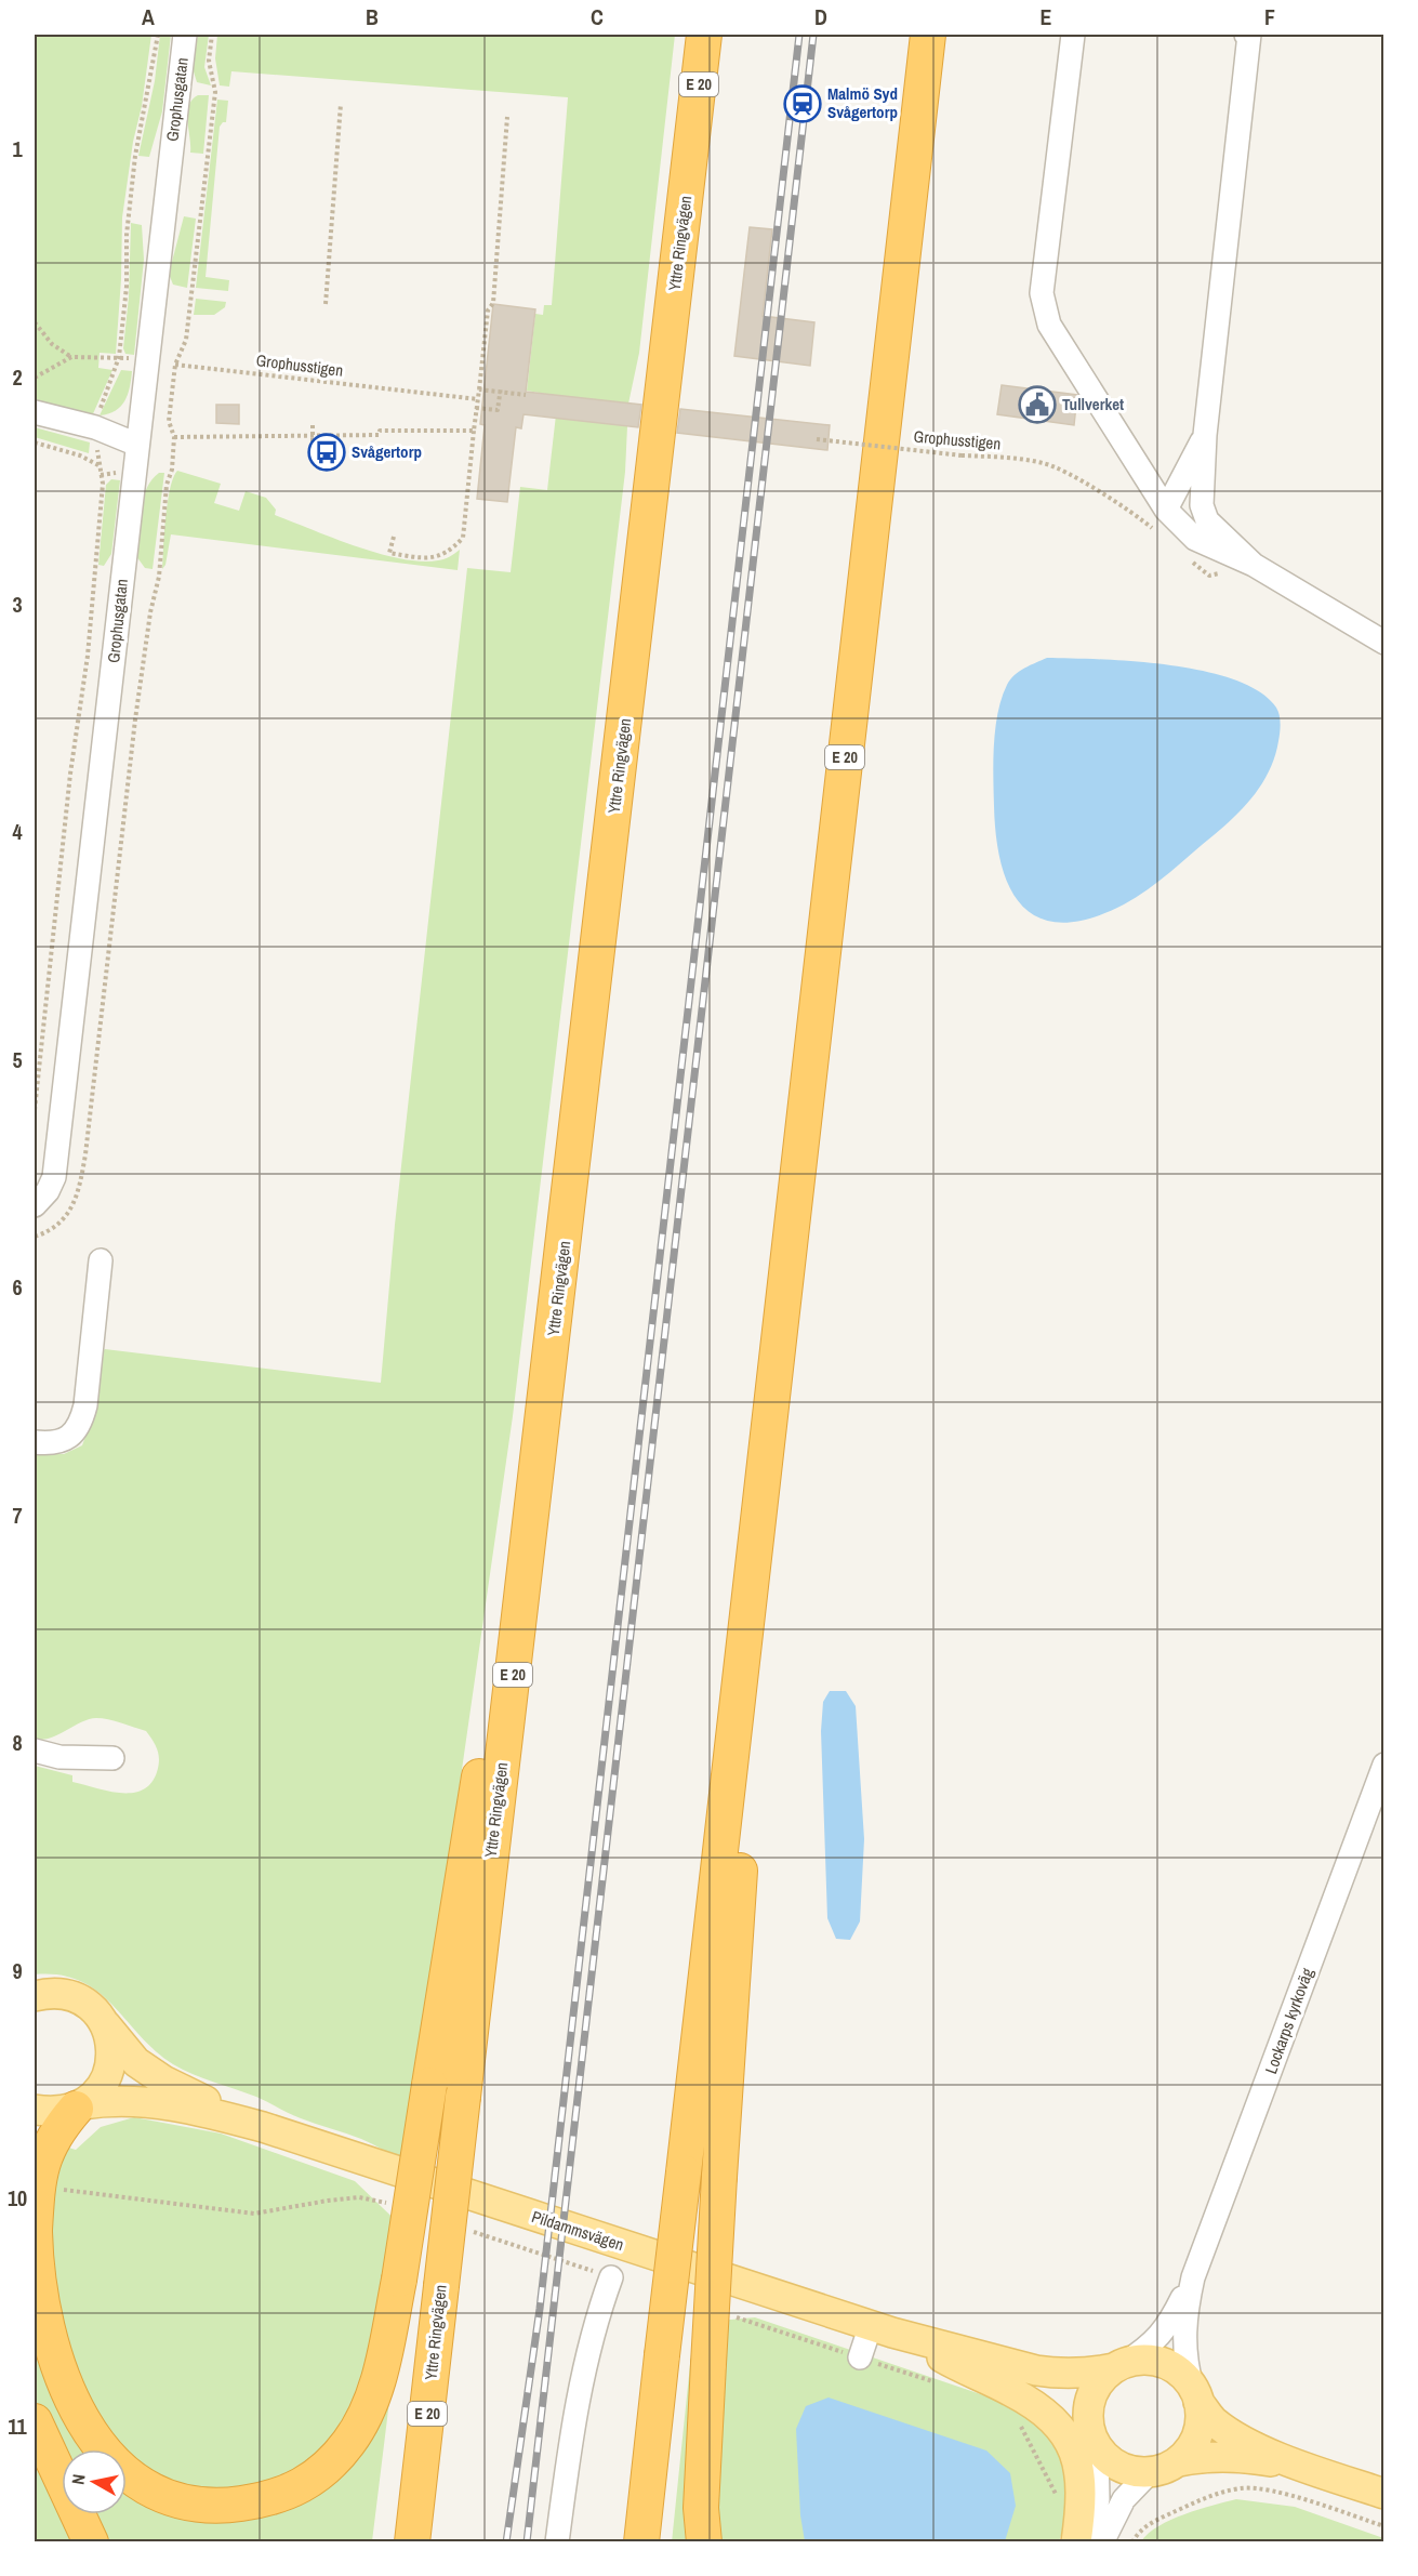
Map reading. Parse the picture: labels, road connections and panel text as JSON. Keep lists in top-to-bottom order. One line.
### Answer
{"streets":{"highway":["E 20","Yttre Ringvägen"],"main road":["Pildammsvägen"],"street":["Grophusgatan","Lockarps kyrkoväg"],"path":["Grophusstigen"]},"crossings":[["Grophusgatan","Grophusstigen"],["Lockarps kyrkoväg","Pildammsvägen"]],"places":{"station":["Malmö Syd Svågertorp"],"public building":["Tullverket"],"bus stop":["Svågertorp"]},"north":"left","grid":{"columns":["A","B","C","D","E","F"],"rows":["1","2","3","4","5","6","7","8","9","10","11"]}}
